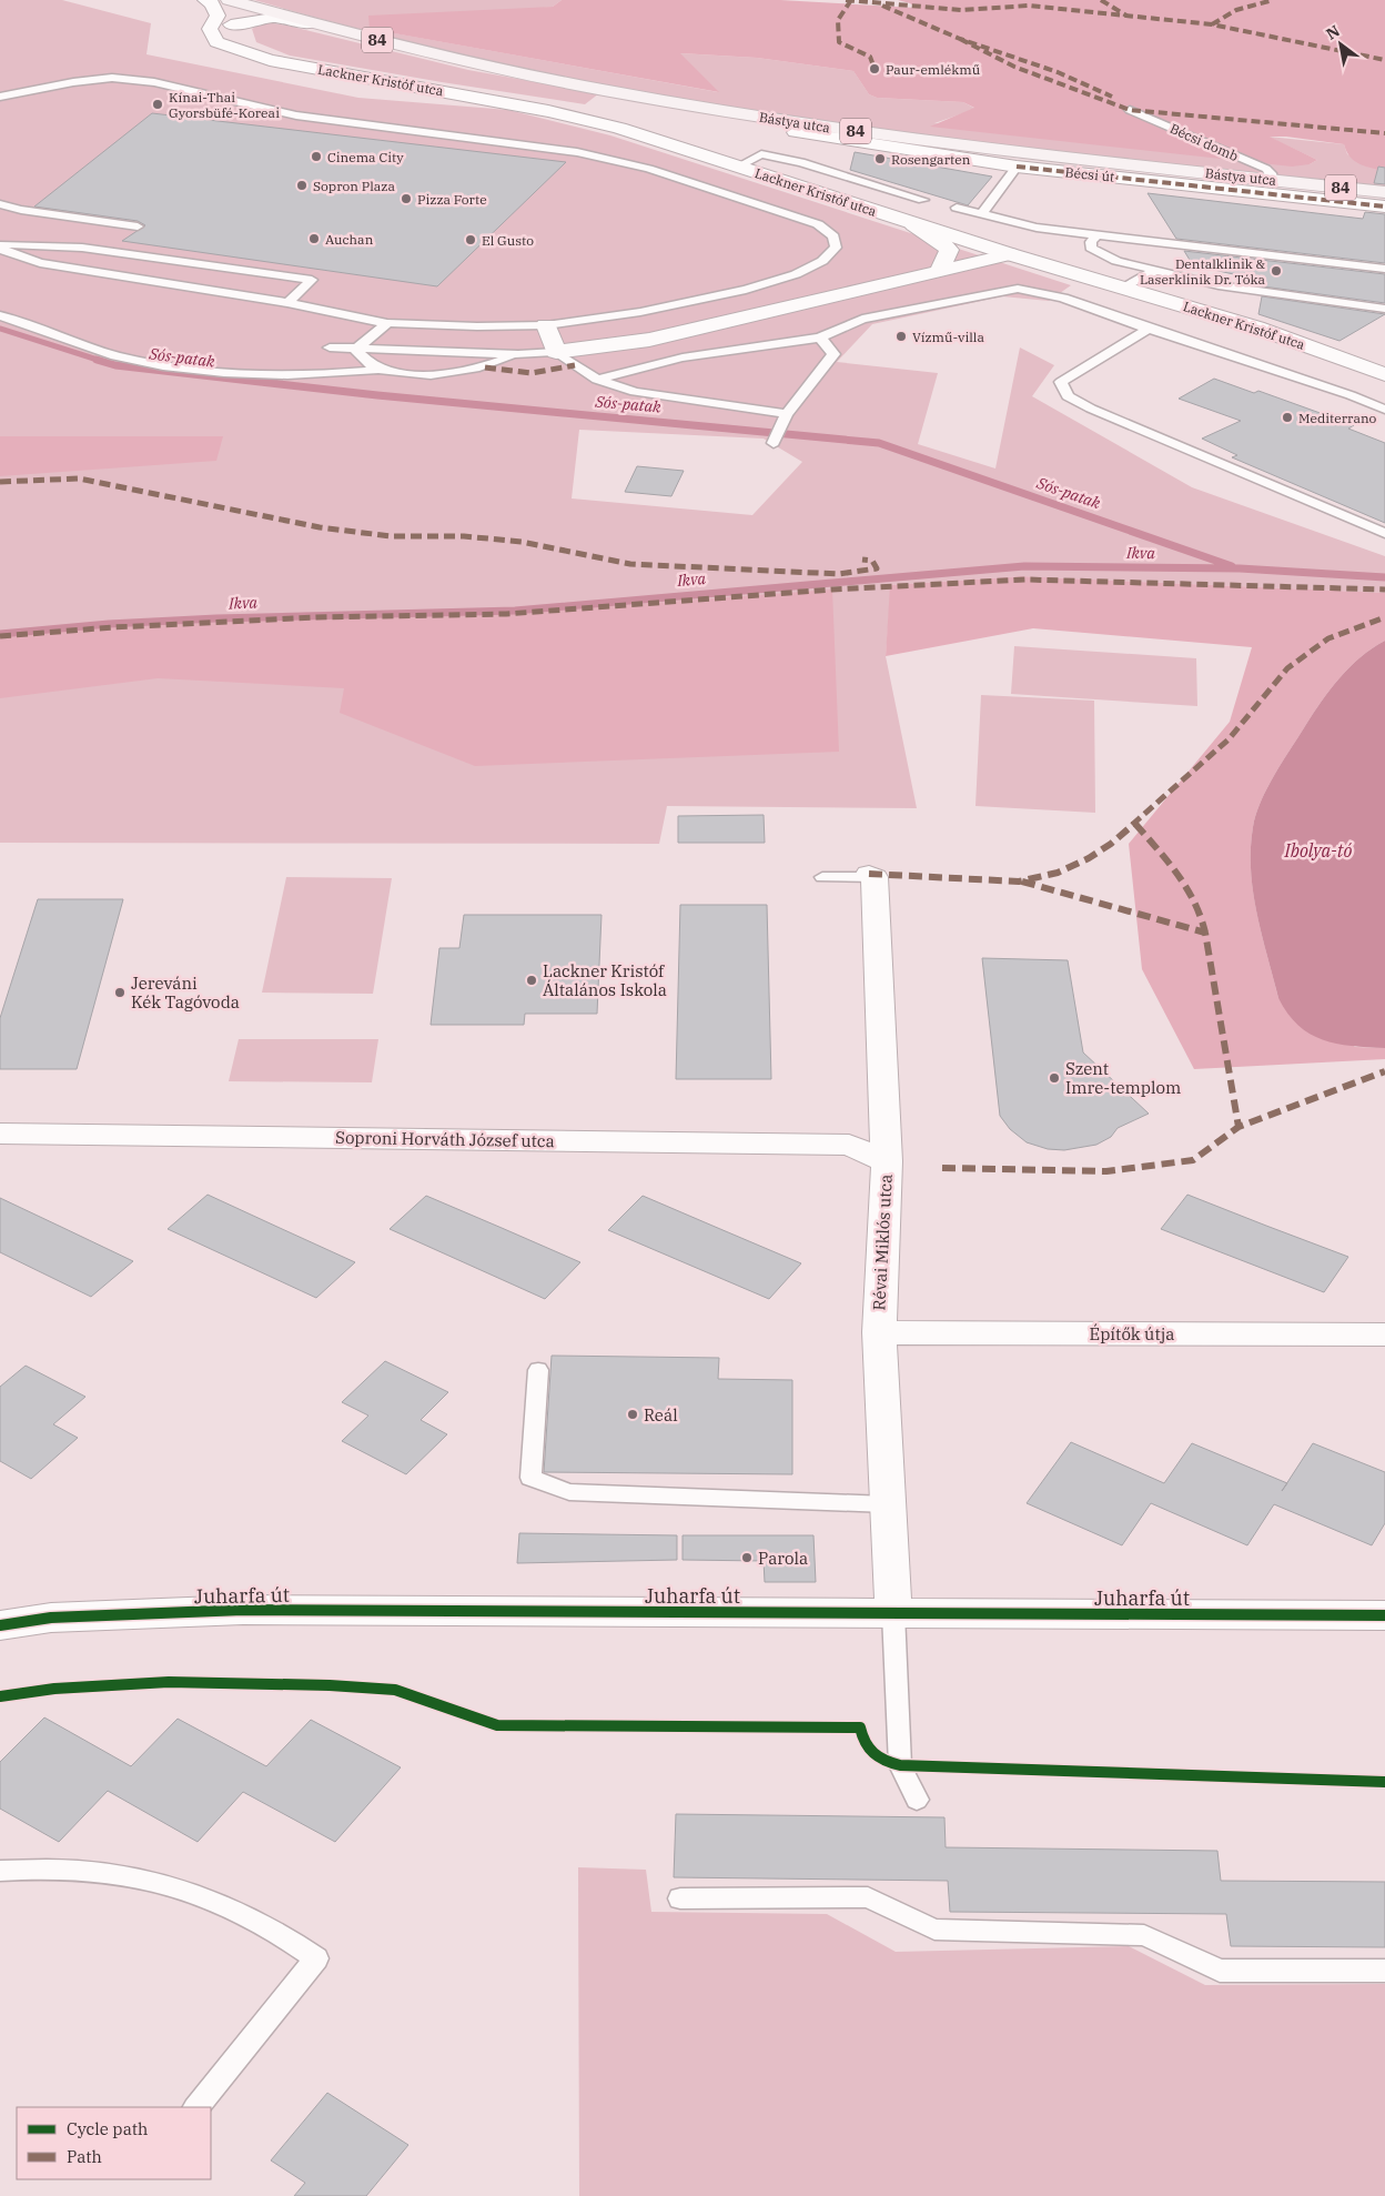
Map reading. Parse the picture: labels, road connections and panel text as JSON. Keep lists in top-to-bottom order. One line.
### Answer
{"streets":{"main road":["84","Bástya utca"],"street":["Lackner Kristóf utca","Bécsi út","Soproni Horváth József utca","Révai Miklós utca","Építők útja","Juharfa út"],"lane":["Bécsi domb"]},"crossings":[["84","Bástya utca"],["Bástya utca","Bécsi domb"],["Soproni Horváth József utca","Révai Miklós utca"],["Révai Miklós utca","Építők útja"],["Révai Miklós utca","Juharfa út"]],"water":["Sós-patak","Ikva","Ibolya-tó"],"places":["Paur-emlékmű","Kínai-Thai Gyorsbüfé-Koreai","Cinema City","Rosengarten","Sopron Plaza","Pizza Forte","Auchan","El Gusto","Dentalklinik & Laserklinik Dr. Tóka","Vízmű-villa","Mediterrano","Lackner Kristóf Általános Iskola","Jereváni Kék Tagóvoda","Szent Imre-templom","Reál","Parola"],"legend":["Cycle path","Path"],"north":"top left"}
